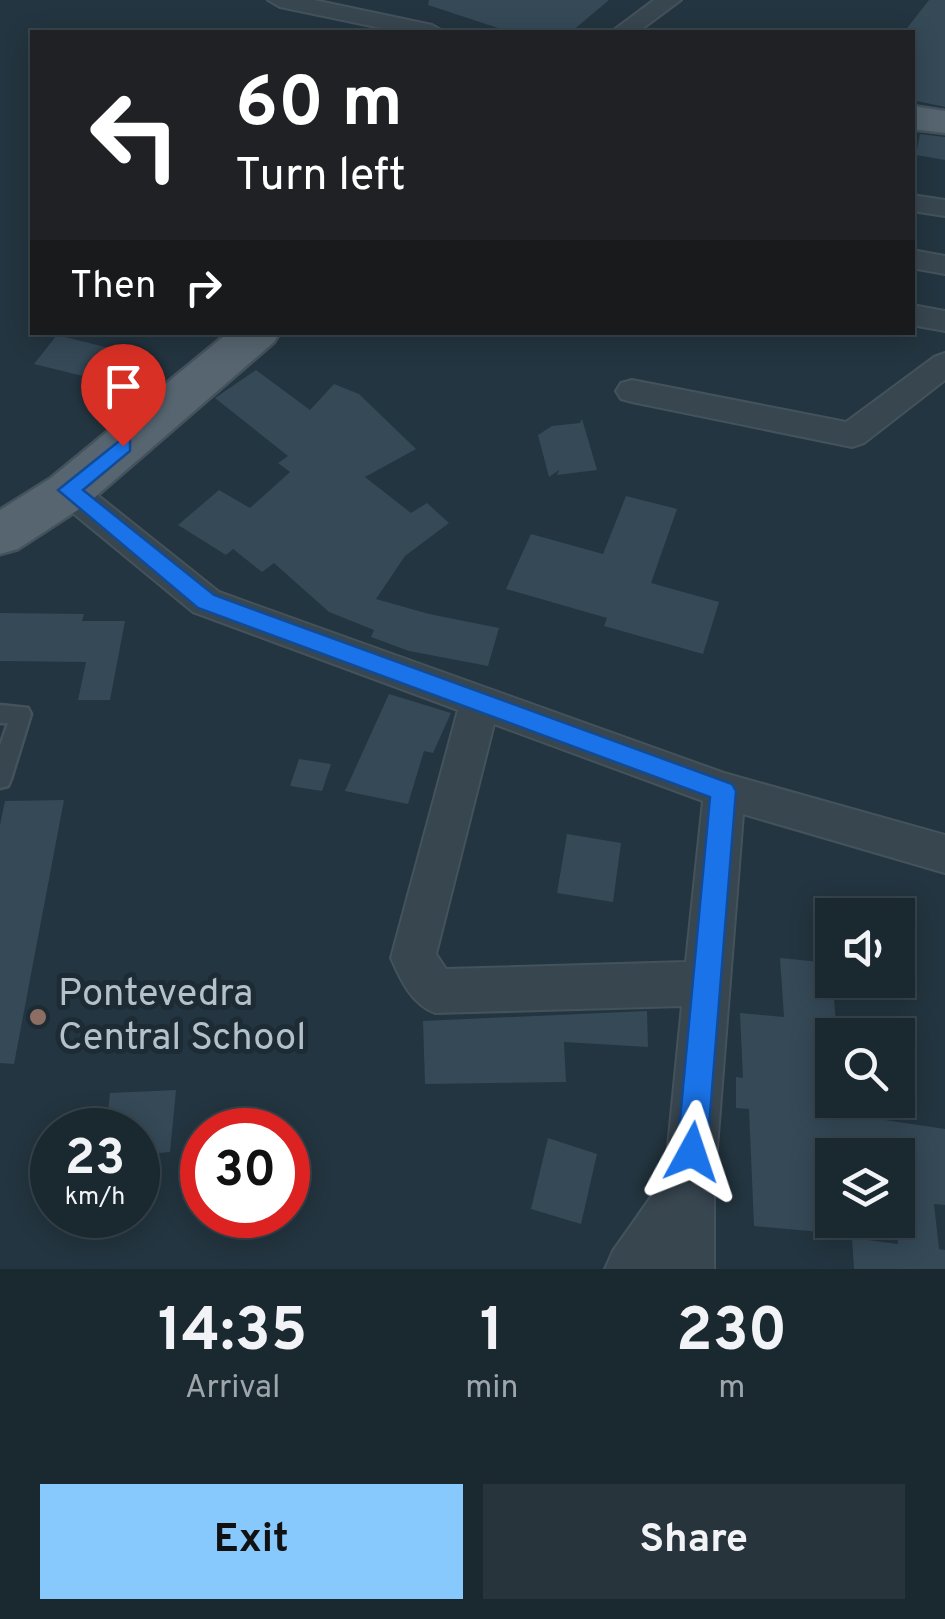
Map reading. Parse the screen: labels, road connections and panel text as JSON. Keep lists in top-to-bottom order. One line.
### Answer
{"places":["Pontevedra Central School"],"page":{"turn":["60 m","Turn left"],"then":"Then","speed":"23 km/h","limit":"30","eta":["14:35","Arrival","1","min","230","m"],"buttons":["Exit","Share"]}}
